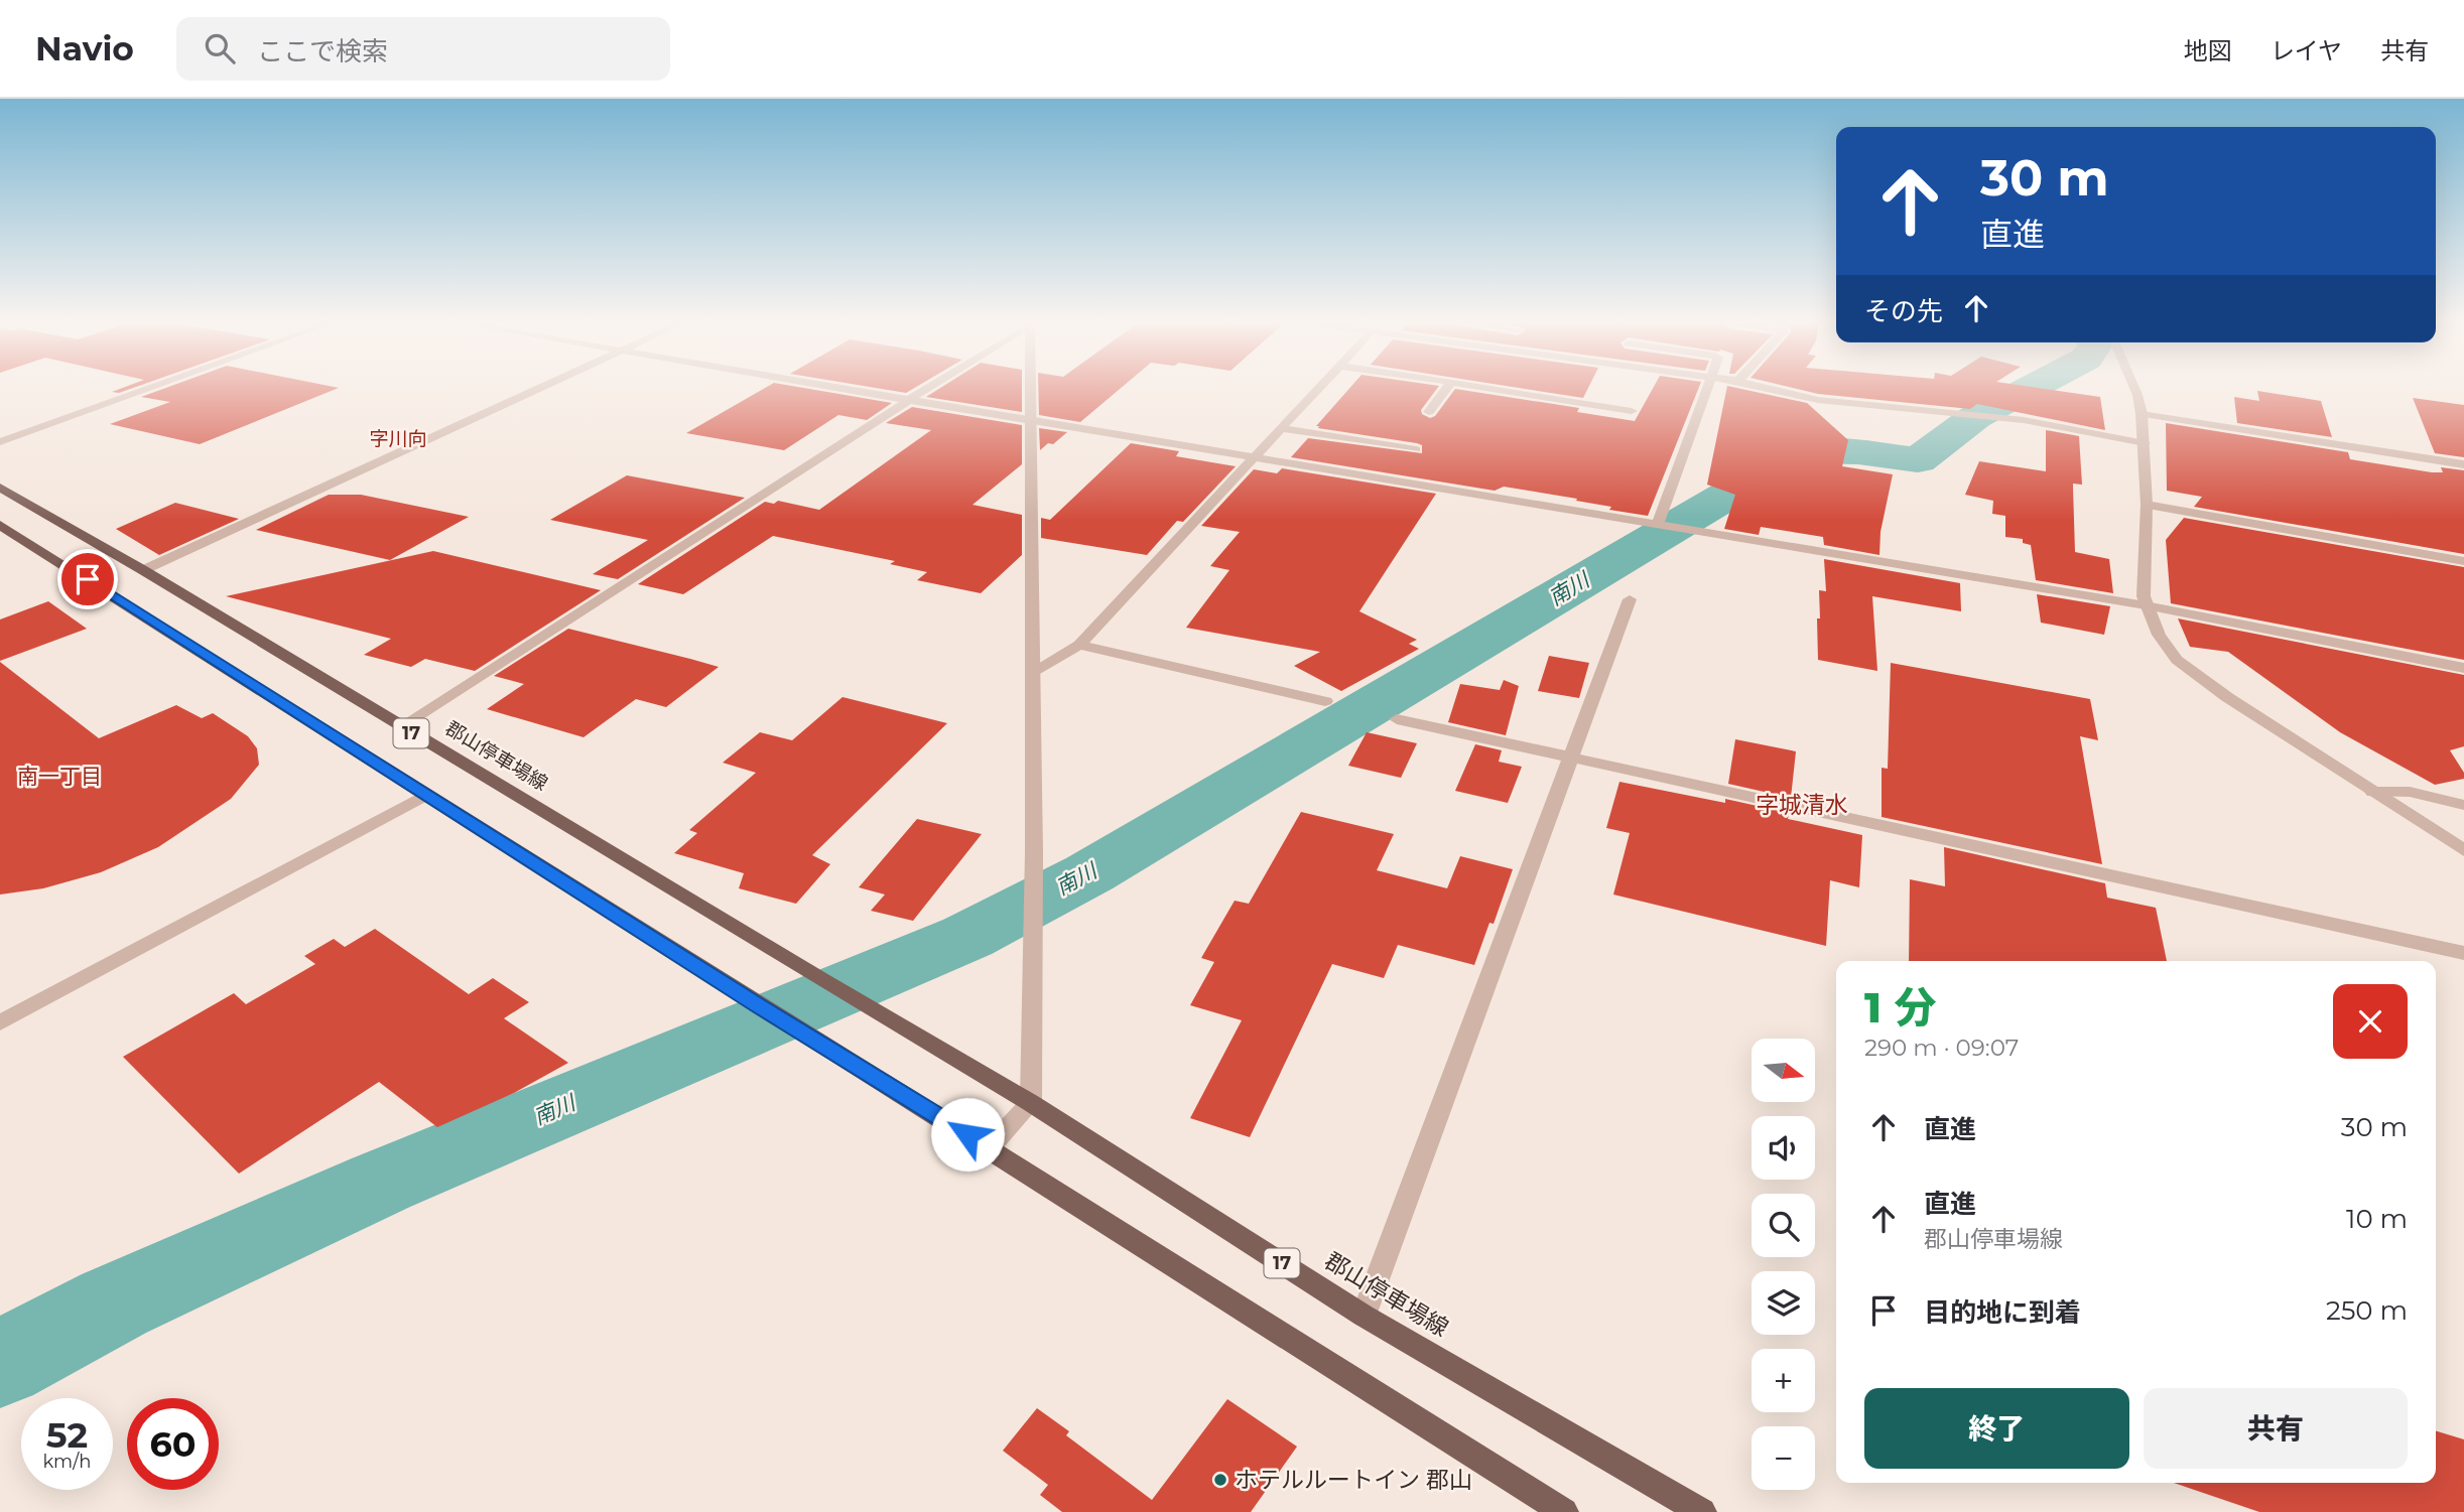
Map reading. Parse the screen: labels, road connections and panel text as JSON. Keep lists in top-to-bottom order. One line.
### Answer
{"streets":{"main road":["17","郡山停車場線"]},"districts":["字川向","南一丁目","字城清水"],"water":["南川"],"places":["ホテルルートイン 郡山"],"north":"right","page":{"header":"Navio","search":"ここで検索","nav":["地図","レイヤ","共有"],"turn":["30 m","直進"],"then":"その先","heading":["1 分","290 m · 09:07"],"map_buttons":["+","−"],"list":[{"name":"直進","value":"30 m"},{"name":"直進","note":"郡山停車場線","value":"10 m"},{"name":"目的地に到着","value":"250 m"}],"buttons":["終了","共有"],"speed":"52 km/h","limit":"60"}}
